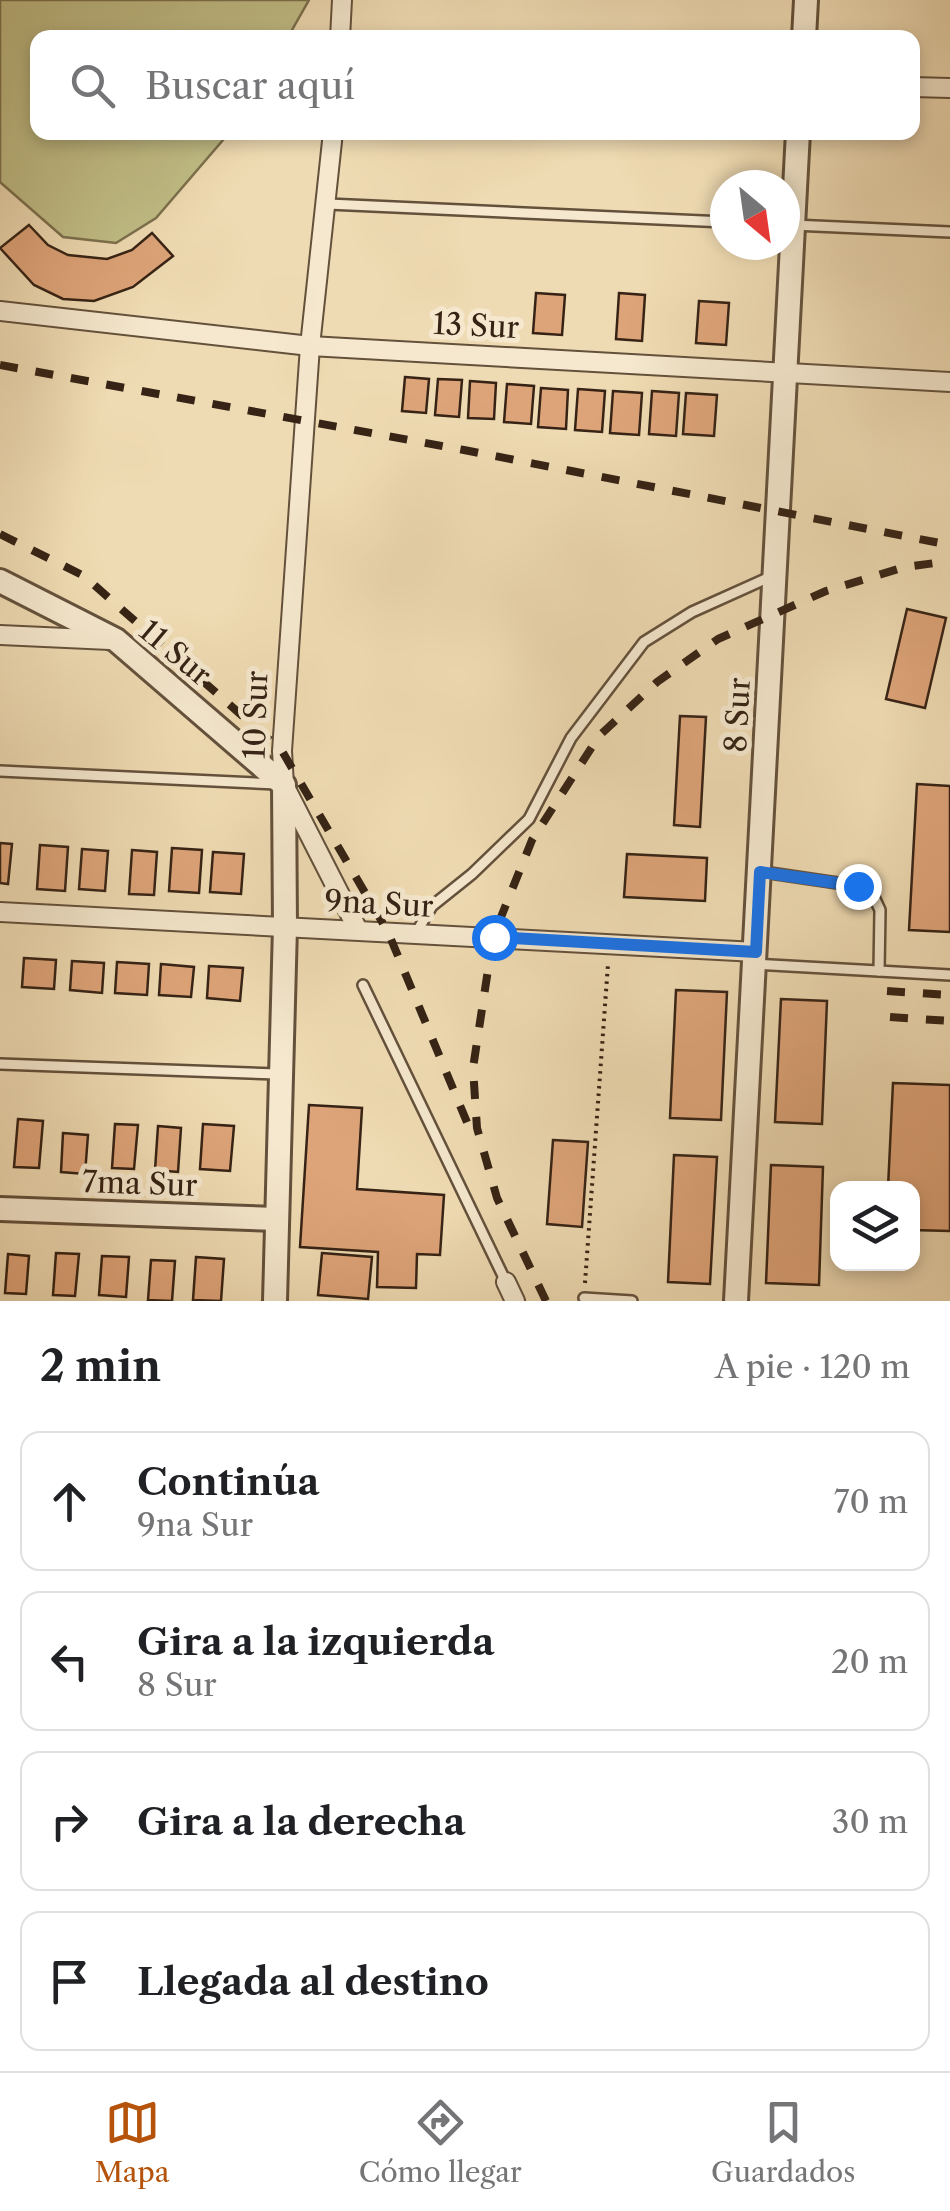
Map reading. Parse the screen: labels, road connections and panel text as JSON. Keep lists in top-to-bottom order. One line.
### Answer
{"streets":{"street":["13 Sur","11 Sur","10 Sur","8 Sur","9na Sur","7ma Sur"]},"crossings":[["13 Sur","10 Sur"],["13 Sur","8 Sur"],["11 Sur","10 Sur"],["10 Sur","9na Sur"],["10 Sur","7ma Sur"],["8 Sur","9na Sur"]],"north":"bottom right","page":{"search":"Buscar aquí","heading":["2 min","A pie · 120 m"],"list":[["Continúa","9na Sur","70 m"],["Gira a la izquierda","8 Sur","20 m"],["Gira a la derecha","30 m"],"Llegada al destino"],"nav":["Mapa","Cómo llegar","Guardados"]}}
